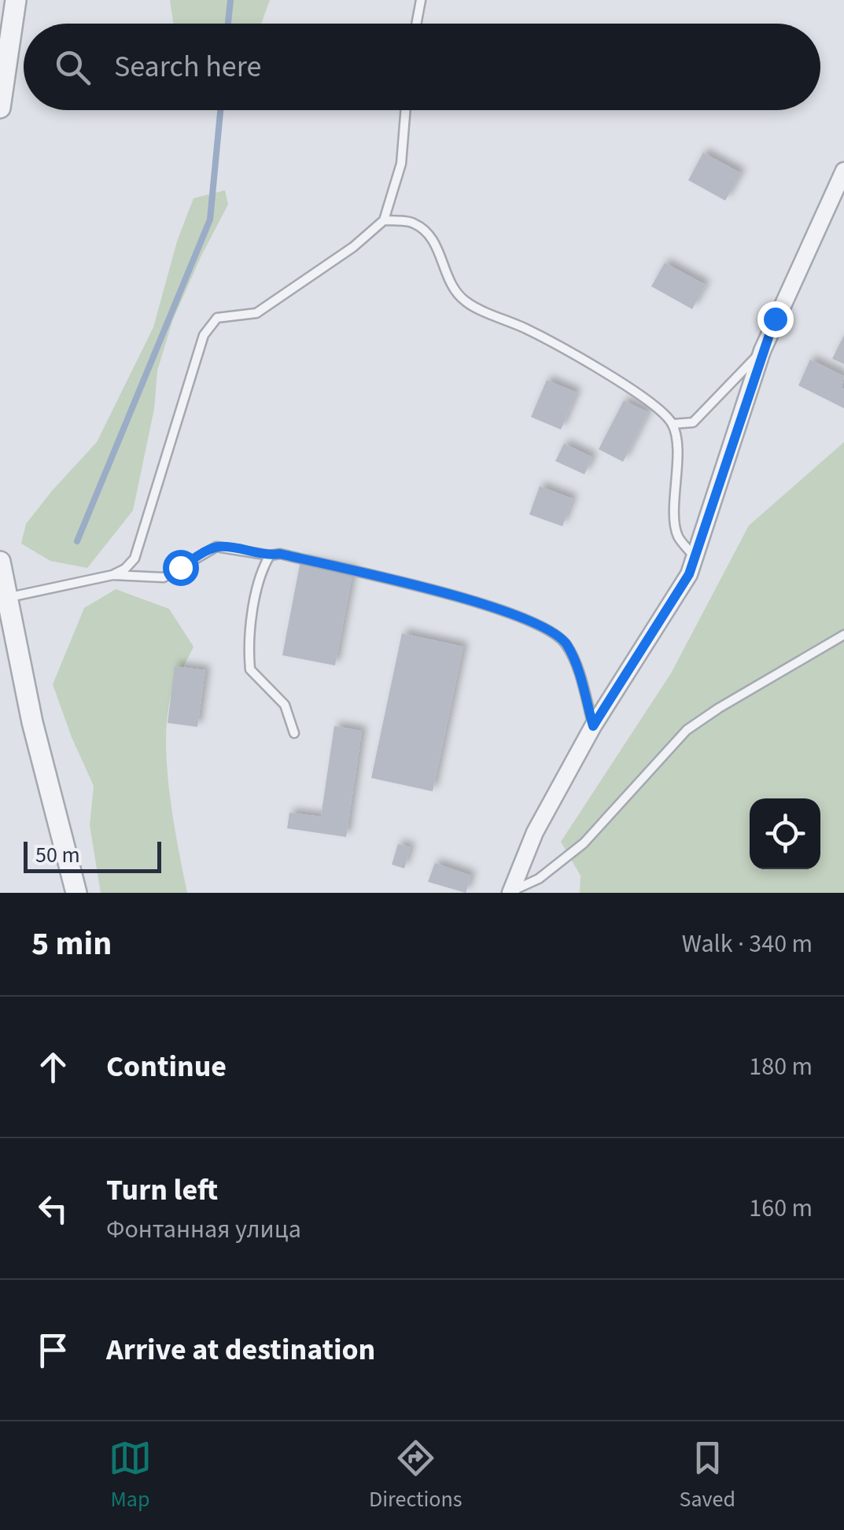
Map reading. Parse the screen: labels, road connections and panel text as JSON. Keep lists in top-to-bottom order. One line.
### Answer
{"scale_bar":"50 m","page":{"search":"Search here","scale":"50 m","heading":["5 min","Walk · 340 m"],"list":[["Continue","180 m"],["Turn left","Фонтанная улица","160 m"],"Arrive at destination"],"nav":["Map","Directions","Saved"]}}
